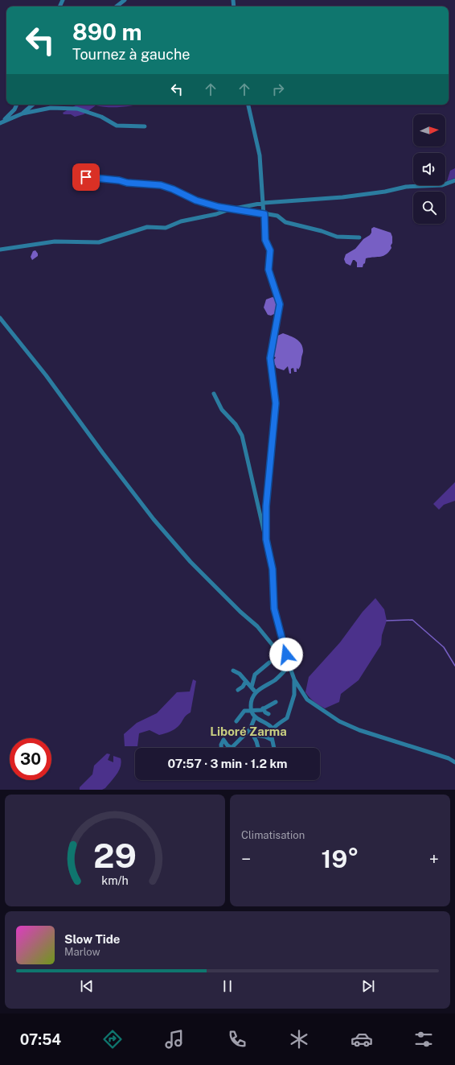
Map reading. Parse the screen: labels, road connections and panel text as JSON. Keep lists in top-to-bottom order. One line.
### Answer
{"districts":["Liboré Zarma"],"north":"right","page":{"turn":["890 m","Tournez à gauche"],"limit":"30","trip":"07:57 · 3 min · 1.2 km","tile":"Climatisation","heat":["−","19°","+"],"song":["Slow Tide","Marlow"],"tabs":"07:54","gauge":["29","km/h"]}}
